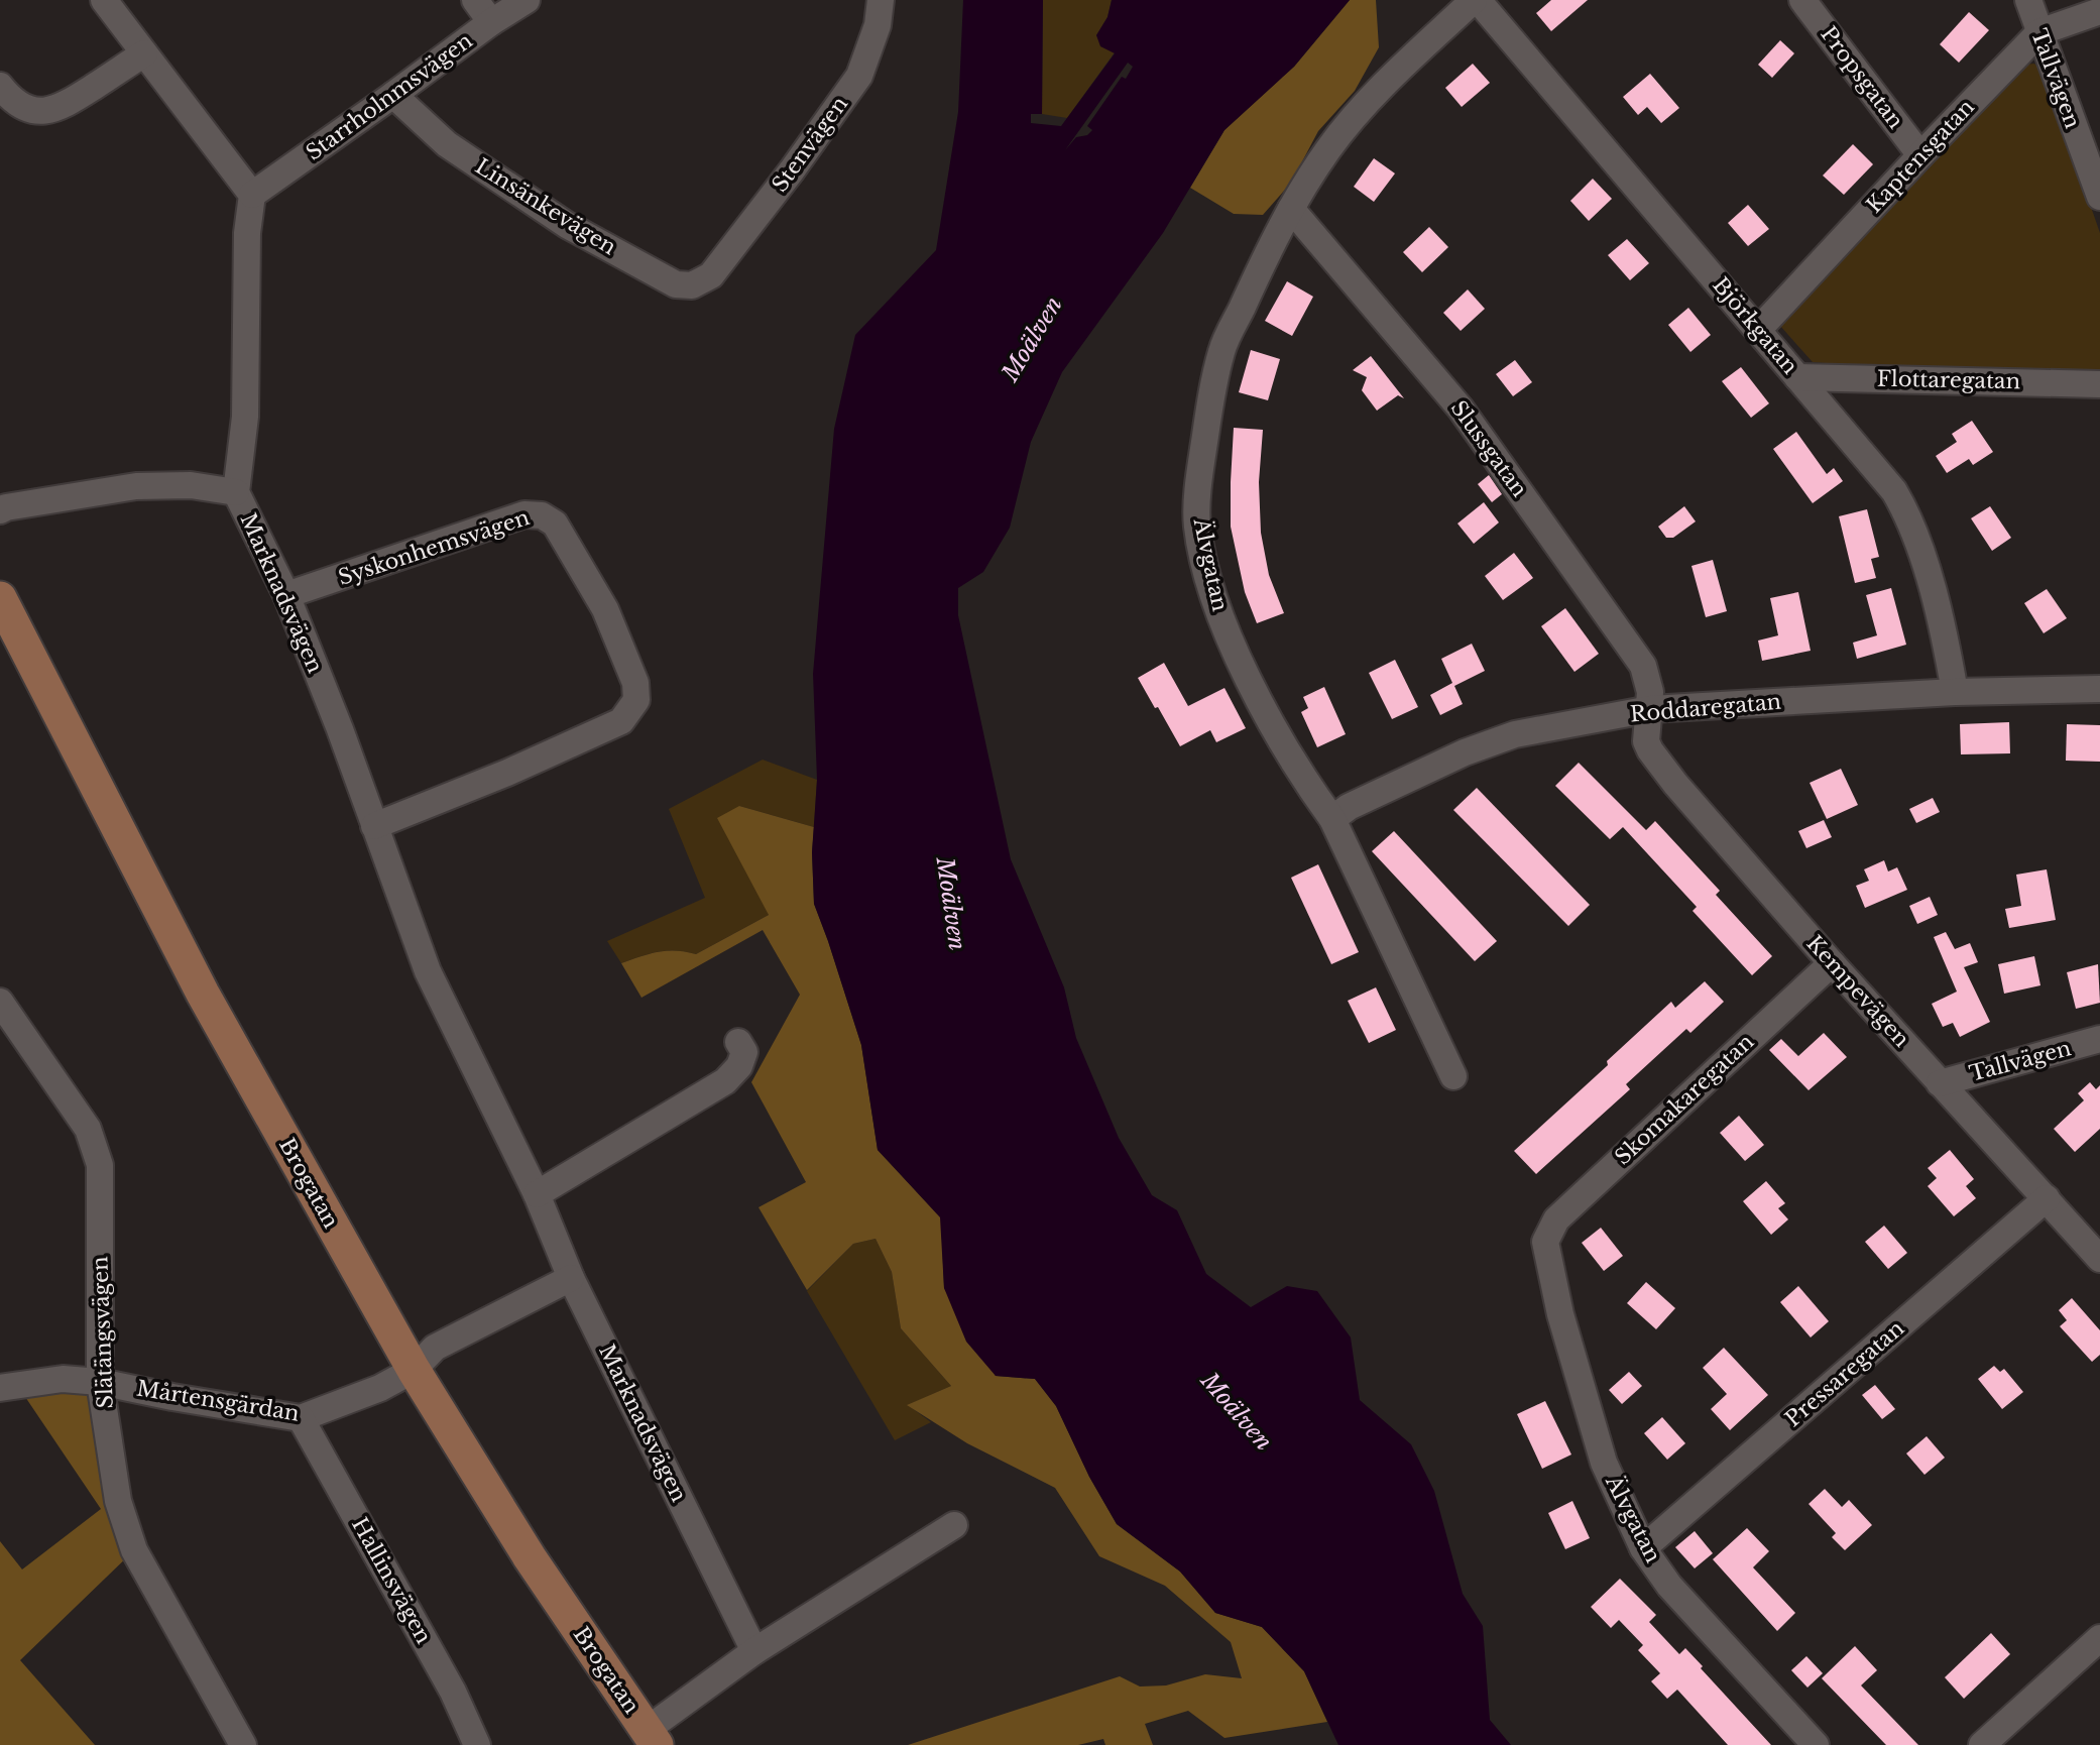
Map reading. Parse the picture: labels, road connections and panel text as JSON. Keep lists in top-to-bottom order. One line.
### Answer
{"streets":{"main road":["Brogatan"],"street":["Propsgatan","Tallvägen","Starrholnmsvägen","Stenvägen","Kaptensgatan","Linsänkevägen","Björkgatan","Flottaregatan","Slussgatan","Syskonhemsvägen","Älvgatan","Marknadsvägen","Roddaregatan","Kempevägen","Skomakaregatan","Slätängsvägen","Pressaregatan","Mårtensgärdan","Hallinsvägen"]},"crossings":[["Propsgatan","Kaptensgatan"],["Tallvägen","Kaptensgatan"],["Tallvägen","Kempevägen"],["Starrholnmsvägen","Linsänkevägen"],["Starrholnmsvägen","Marknadsvägen"],["Stenvägen","Linsänkevägen"],["Kaptensgatan","Björkgatan"],["Björkgatan","Flottaregatan"],["Björkgatan","Älvgatan"],["Björkgatan","Roddaregatan"],["Slussgatan","Älvgatan"],["Slussgatan","Roddaregatan"],["Slussgatan","Kempevägen"],["Syskonhemsvägen","Marknadsvägen"],["Älvgatan","Roddaregatan"],["Älvgatan","Skomakaregatan"],["Älvgatan","Pressaregatan"],["Marknadsvägen","Mårtensgärdan"],["Roddaregatan","Kempevägen"],["Kempevägen","Skomakaregatan"],["Kempevägen","Pressaregatan"],["Brogatan","Mårtensgärdan"],["Slätängsvägen","Mårtensgärdan"],["Mårtensgärdan","Hallinsvägen"]],"water":["Moälven"]}
